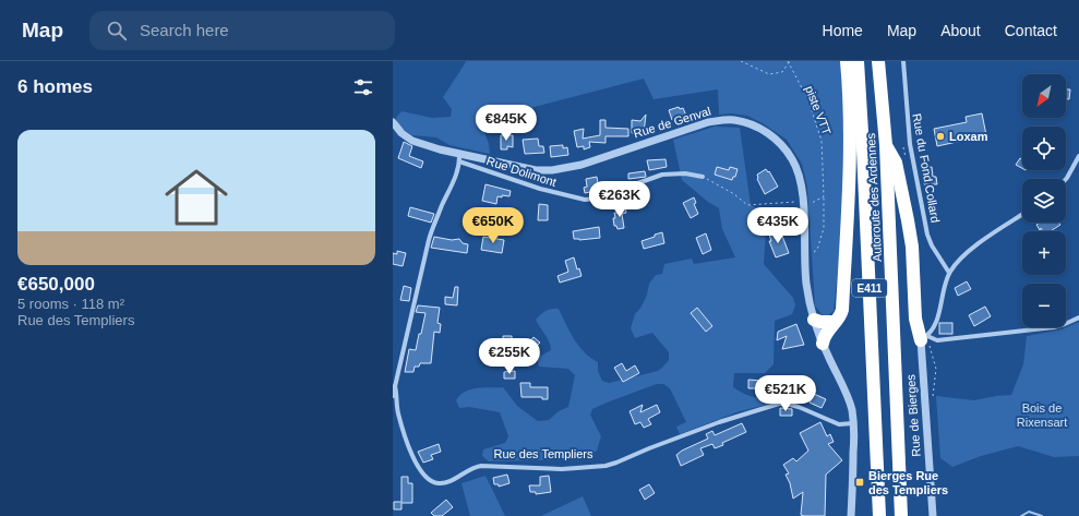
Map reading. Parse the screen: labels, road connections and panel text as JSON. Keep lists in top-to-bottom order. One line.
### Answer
{"streets":{"highway":["Autoroute des Ardennes","E411"],"street":["Rue de Genval","Rue du Fond Collard","Rue Dolimont","Rue de Bierges","Rue des Templiers"],"path":["piste VTT"]},"crossings":[["piste VTT","Rue de Genval"],["Rue de Genval","Rue Dolimont"],["Rue de Genval","Rue des Templiers"],["Rue Dolimont","Rue des Templiers"]],"parks":["Bois de Rixensart"],"places":{"other":["Loxam"],"transit":["Bierges Rue des Templiers"]},"north":"bottom left","page":{"header":"Map","search":"Search here","nav":["Home","Map","About","Contact"],"heading":"6 homes","map_buttons":["+","−"],"price":["€845K","€263K","€650K","€435K","€255K","€521K"],"list":[{"name":"€650,000","note":"5 rooms · 118 m² · Rue des Templiers"}]}}
